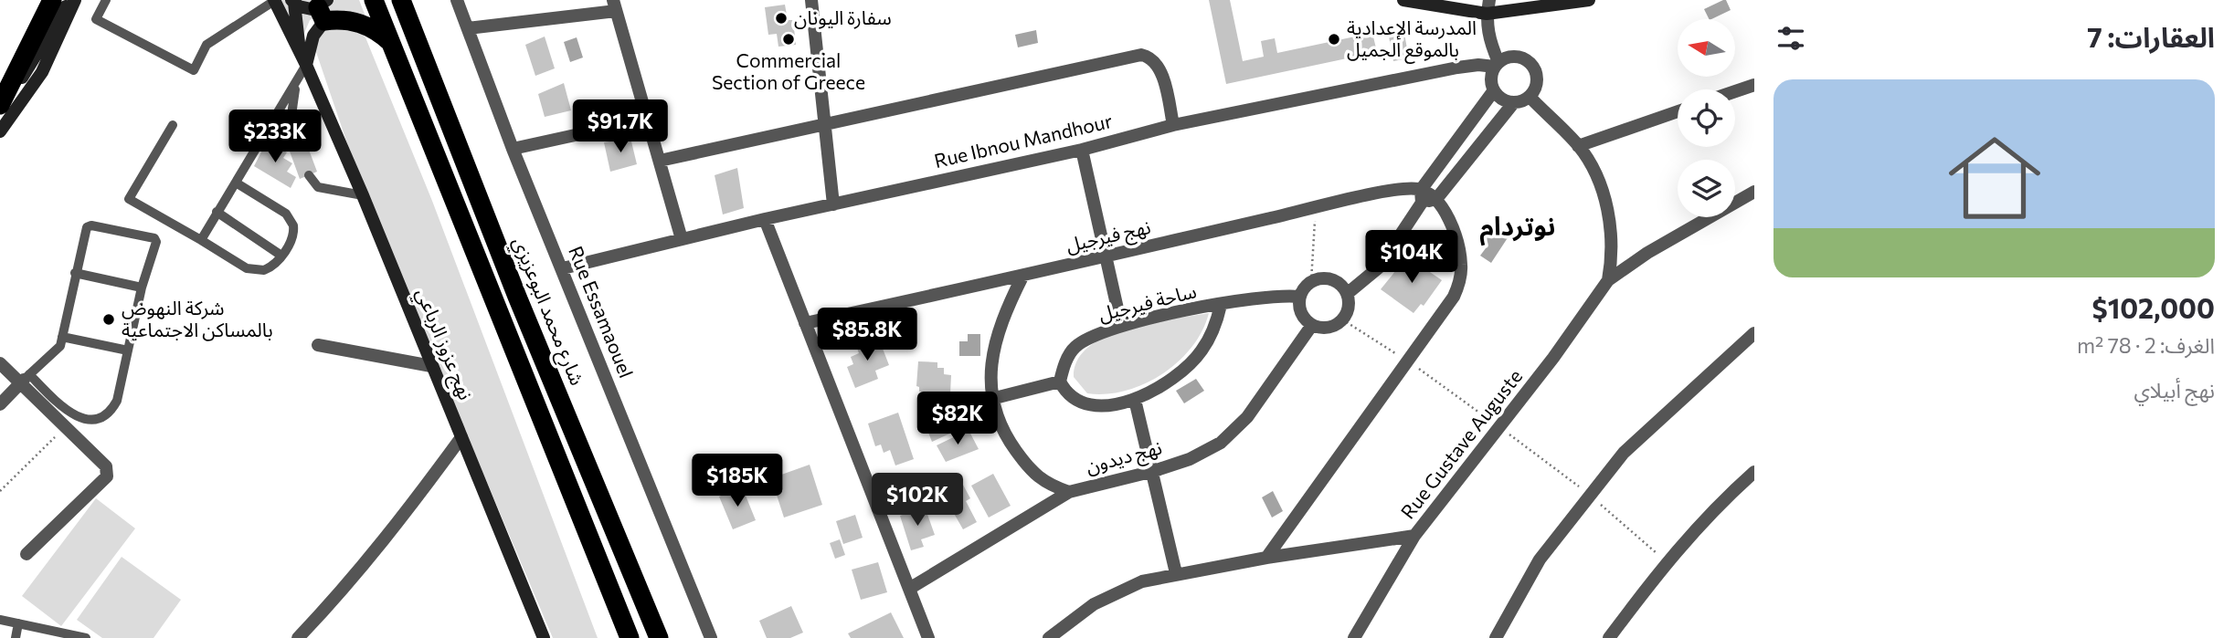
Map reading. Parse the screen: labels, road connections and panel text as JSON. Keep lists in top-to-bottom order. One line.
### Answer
{"streets":{"highway":["شارع محمد البوعزيزي"],"street":["Rue Ibnou Mandhour","نهج فيرجيل","ساحة فيرجيل","Rue Essamaouel","نهج عزوز الرباعي","Rue Gustave Auguste","نهج ديدون"]},"crossings":[["Rue Ibnou Mandhour","Rue Essamaouel"],["ساحة فيرجيل","نهج ديدون"]],"districts":["نوتردام"],"places":["سفارة اليونان","Commercial Section of Greece","المدرسة الإعدادية بالموقع الجميل","شركة النهوض بالمساكن الاجتماعية"],"north":"left","page":{"heading":"العقارات: 7","list":[{"name":"$102,000","note":"الغرف: 2 · 78 m² · نهج أبيلاي"}],"price":["$91.7K","$233K","$104K","$85.8K","$82K","$185K","$102K"]}}
